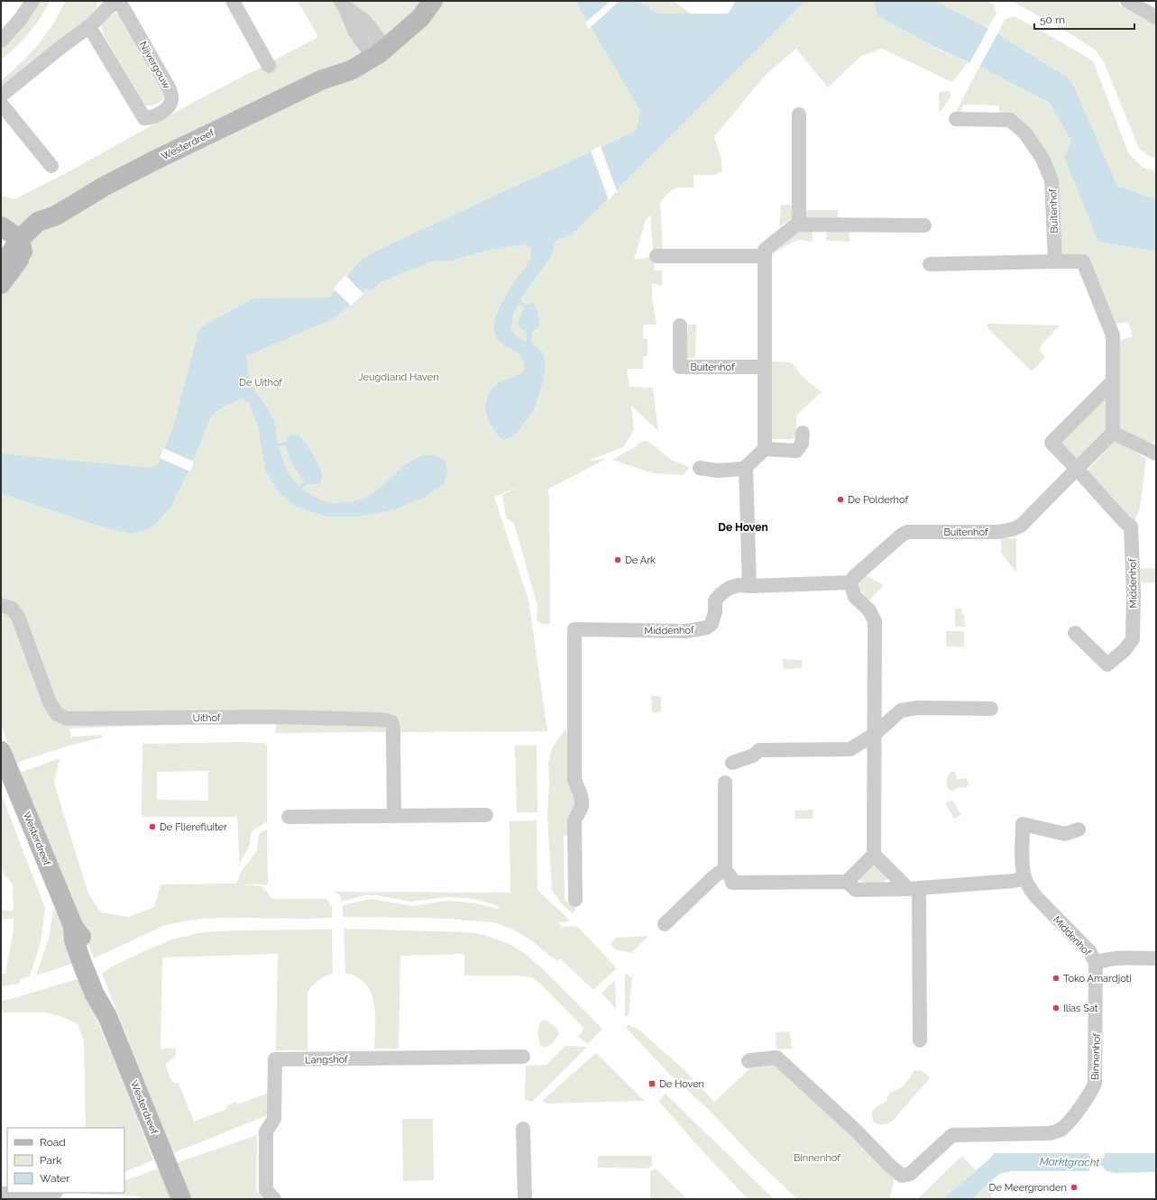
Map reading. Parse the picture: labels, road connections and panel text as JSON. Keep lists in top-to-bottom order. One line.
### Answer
{"streets":{"main road":["Westerdreef"],"street":["Nijvergouw","Buitenhof","Middenhof","Uithof","Binnenhof","Langshof"]},"crossings":[["Buitenhof","Middenhof"],["Middenhof","Binnenhof"]],"districts":["De Hoven"],"water":["Marktgracht"],"parks":["Jeugdland Haven","De Uithof","Binnenhof"],"places":{"other":["De Polderhof","De Ark","De Flierefluiter","Toko Amardjoti","Ilias Sat","De Meergronden"],"transit":["De Hoven"]},"legend":["Road","Park","Water"],"scale_bar":"50 m"}
